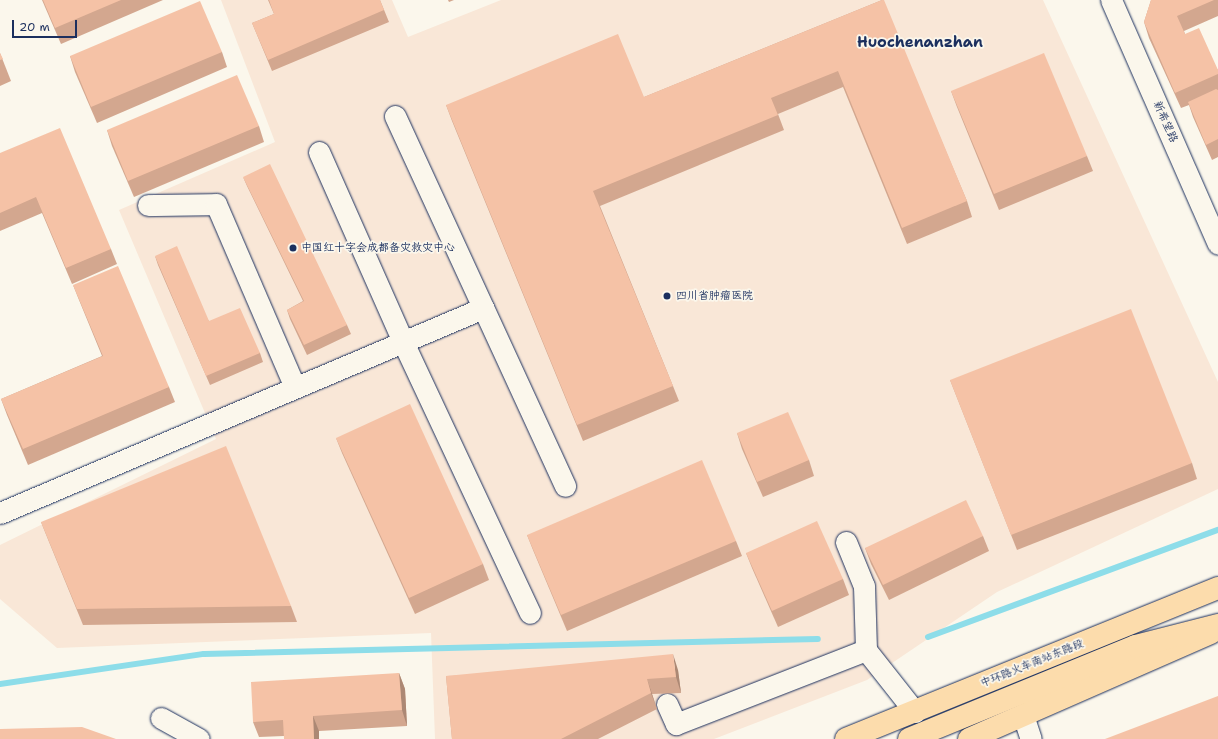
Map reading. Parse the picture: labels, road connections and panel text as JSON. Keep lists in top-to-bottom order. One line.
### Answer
{"streets":{"main road":["中环路火车南站东路段"],"street":["新希望路"]},"districts":["Huochenanzhan"],"places":["中国红十字会成都备灾救灾中心","四川省肿瘤医院"],"scale_bar":"20 m"}
